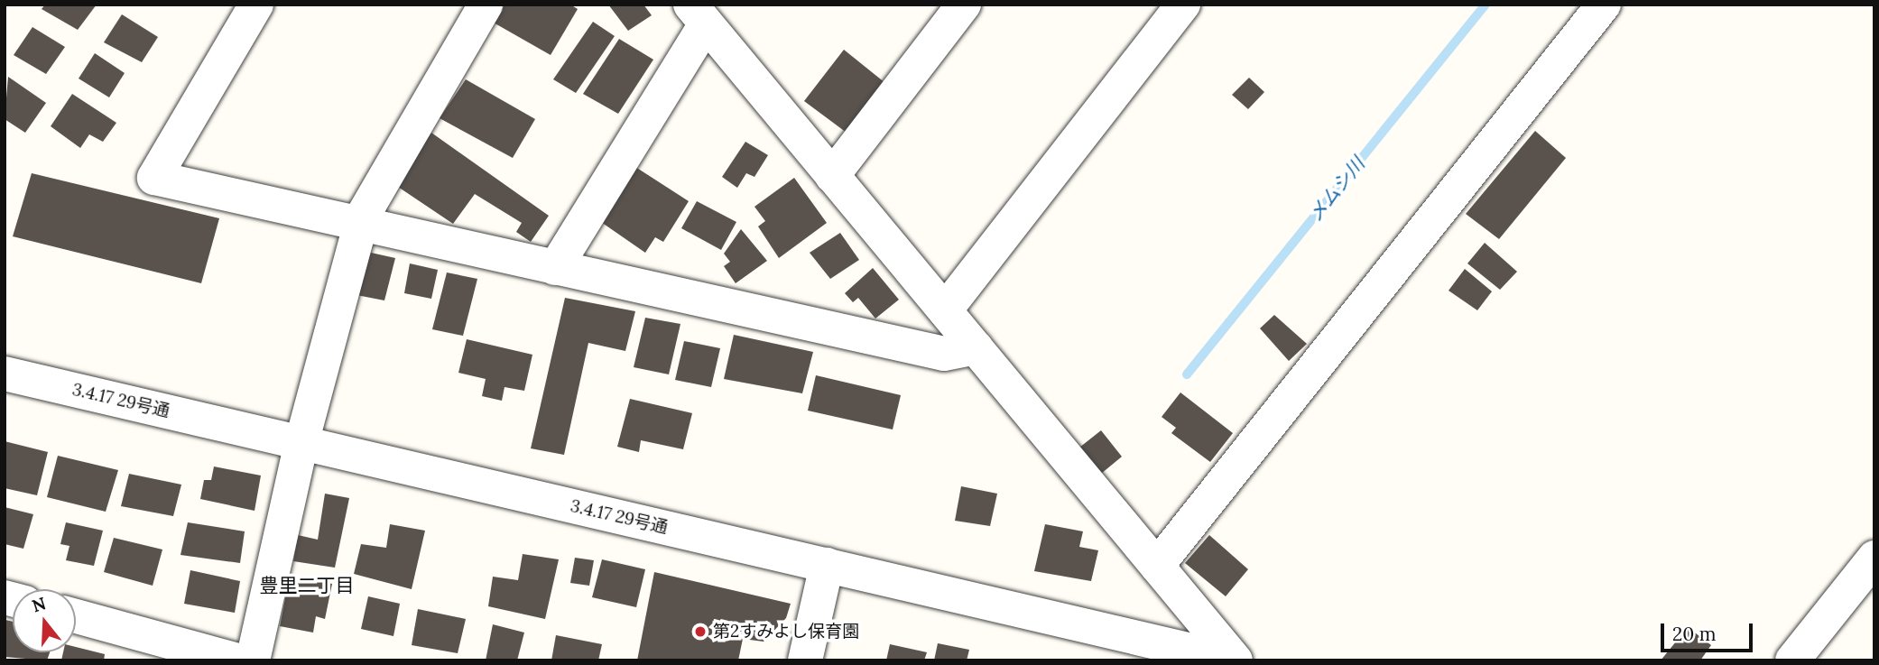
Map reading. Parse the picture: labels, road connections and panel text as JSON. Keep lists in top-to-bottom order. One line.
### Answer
{"streets":{"street":["3.4.17 29号通"]},"districts":["豊里二丁目"],"water":["メムシ川"],"places":["第2すみよし保育園"],"scale_bar":"20 m","north":"top"}
